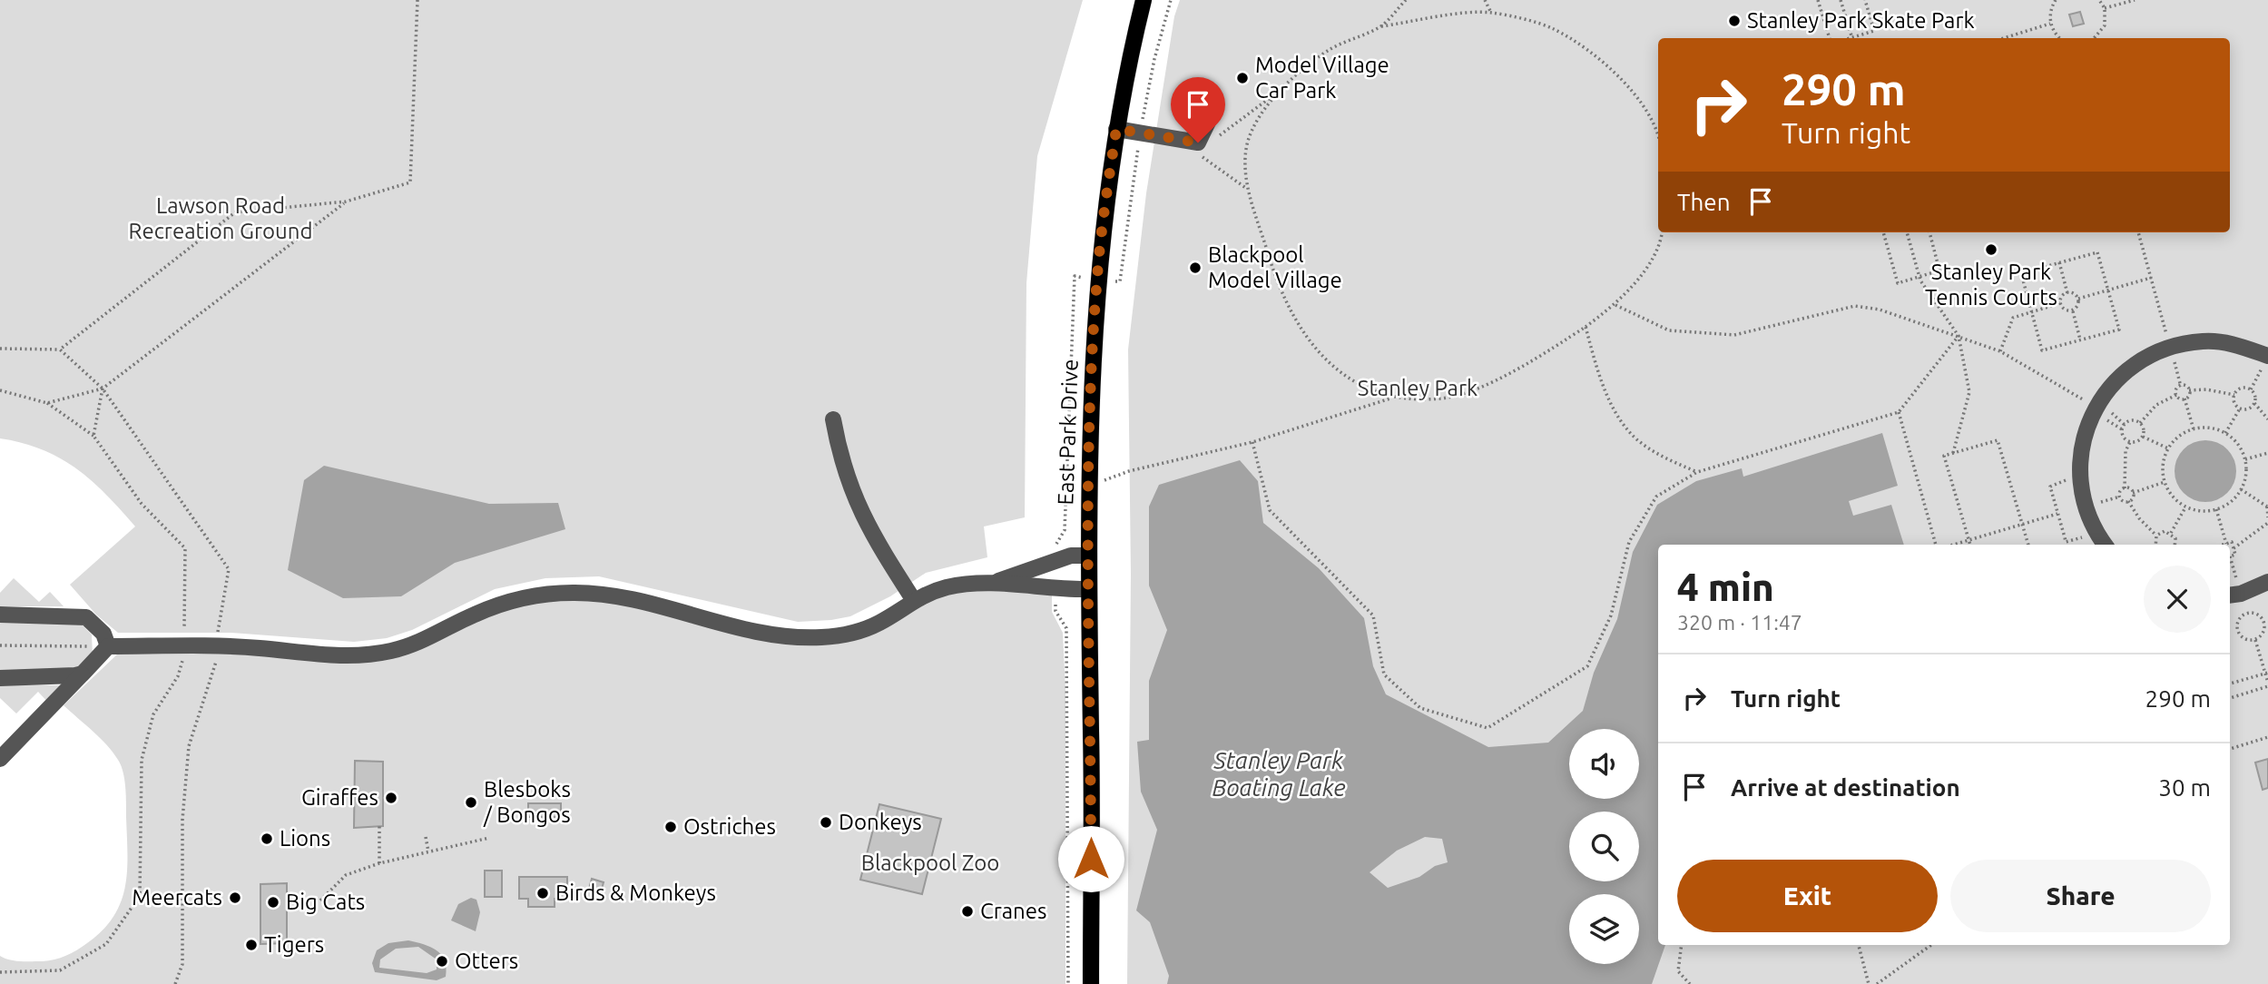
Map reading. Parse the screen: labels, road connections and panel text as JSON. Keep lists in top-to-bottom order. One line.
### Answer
{"streets":{"main road":["East Park Drive"]},"water":["Stanley Park Boating Lake"],"parks":["Lawson Road Recreation Ground","Stanley Park","Blackpool Zoo"],"places":["Stanley Park Skate Park","Model Village Car Park","Stanley Park Tennis Courts","Blackpool Model Village","Giraffes","Blesboks / Bongos","Donkeys","Ostriches","Lions","Birds & Monkeys","Meercats","Big Cats","Cranes","Tigers","Otters"],"page":{"turn":["290 m","Turn right"],"then":"Then","heading":["4 min","320 m · 11:47"],"list":[{"name":"Turn right","value":"290 m"},{"name":"Arrive at destination","value":"30 m"}],"buttons":["Exit","Share"]}}
